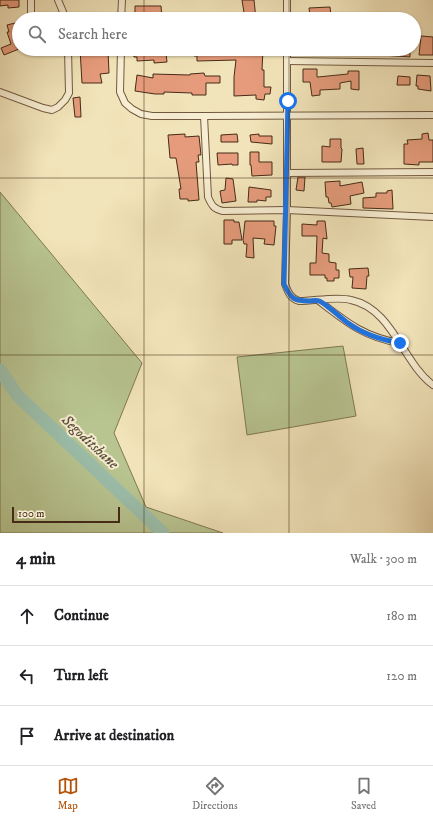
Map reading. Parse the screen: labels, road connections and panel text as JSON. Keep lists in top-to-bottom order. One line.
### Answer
{"water":["Segoditshane"],"scale_bar":"100 m","page":{"search":"Search here","scale":"100 m","heading":["4 min","Walk · 300 m"],"list":[["Continue","180 m"],["Turn left","120 m"],"Arrive at destination"],"nav":["Map","Directions","Saved"]}}
